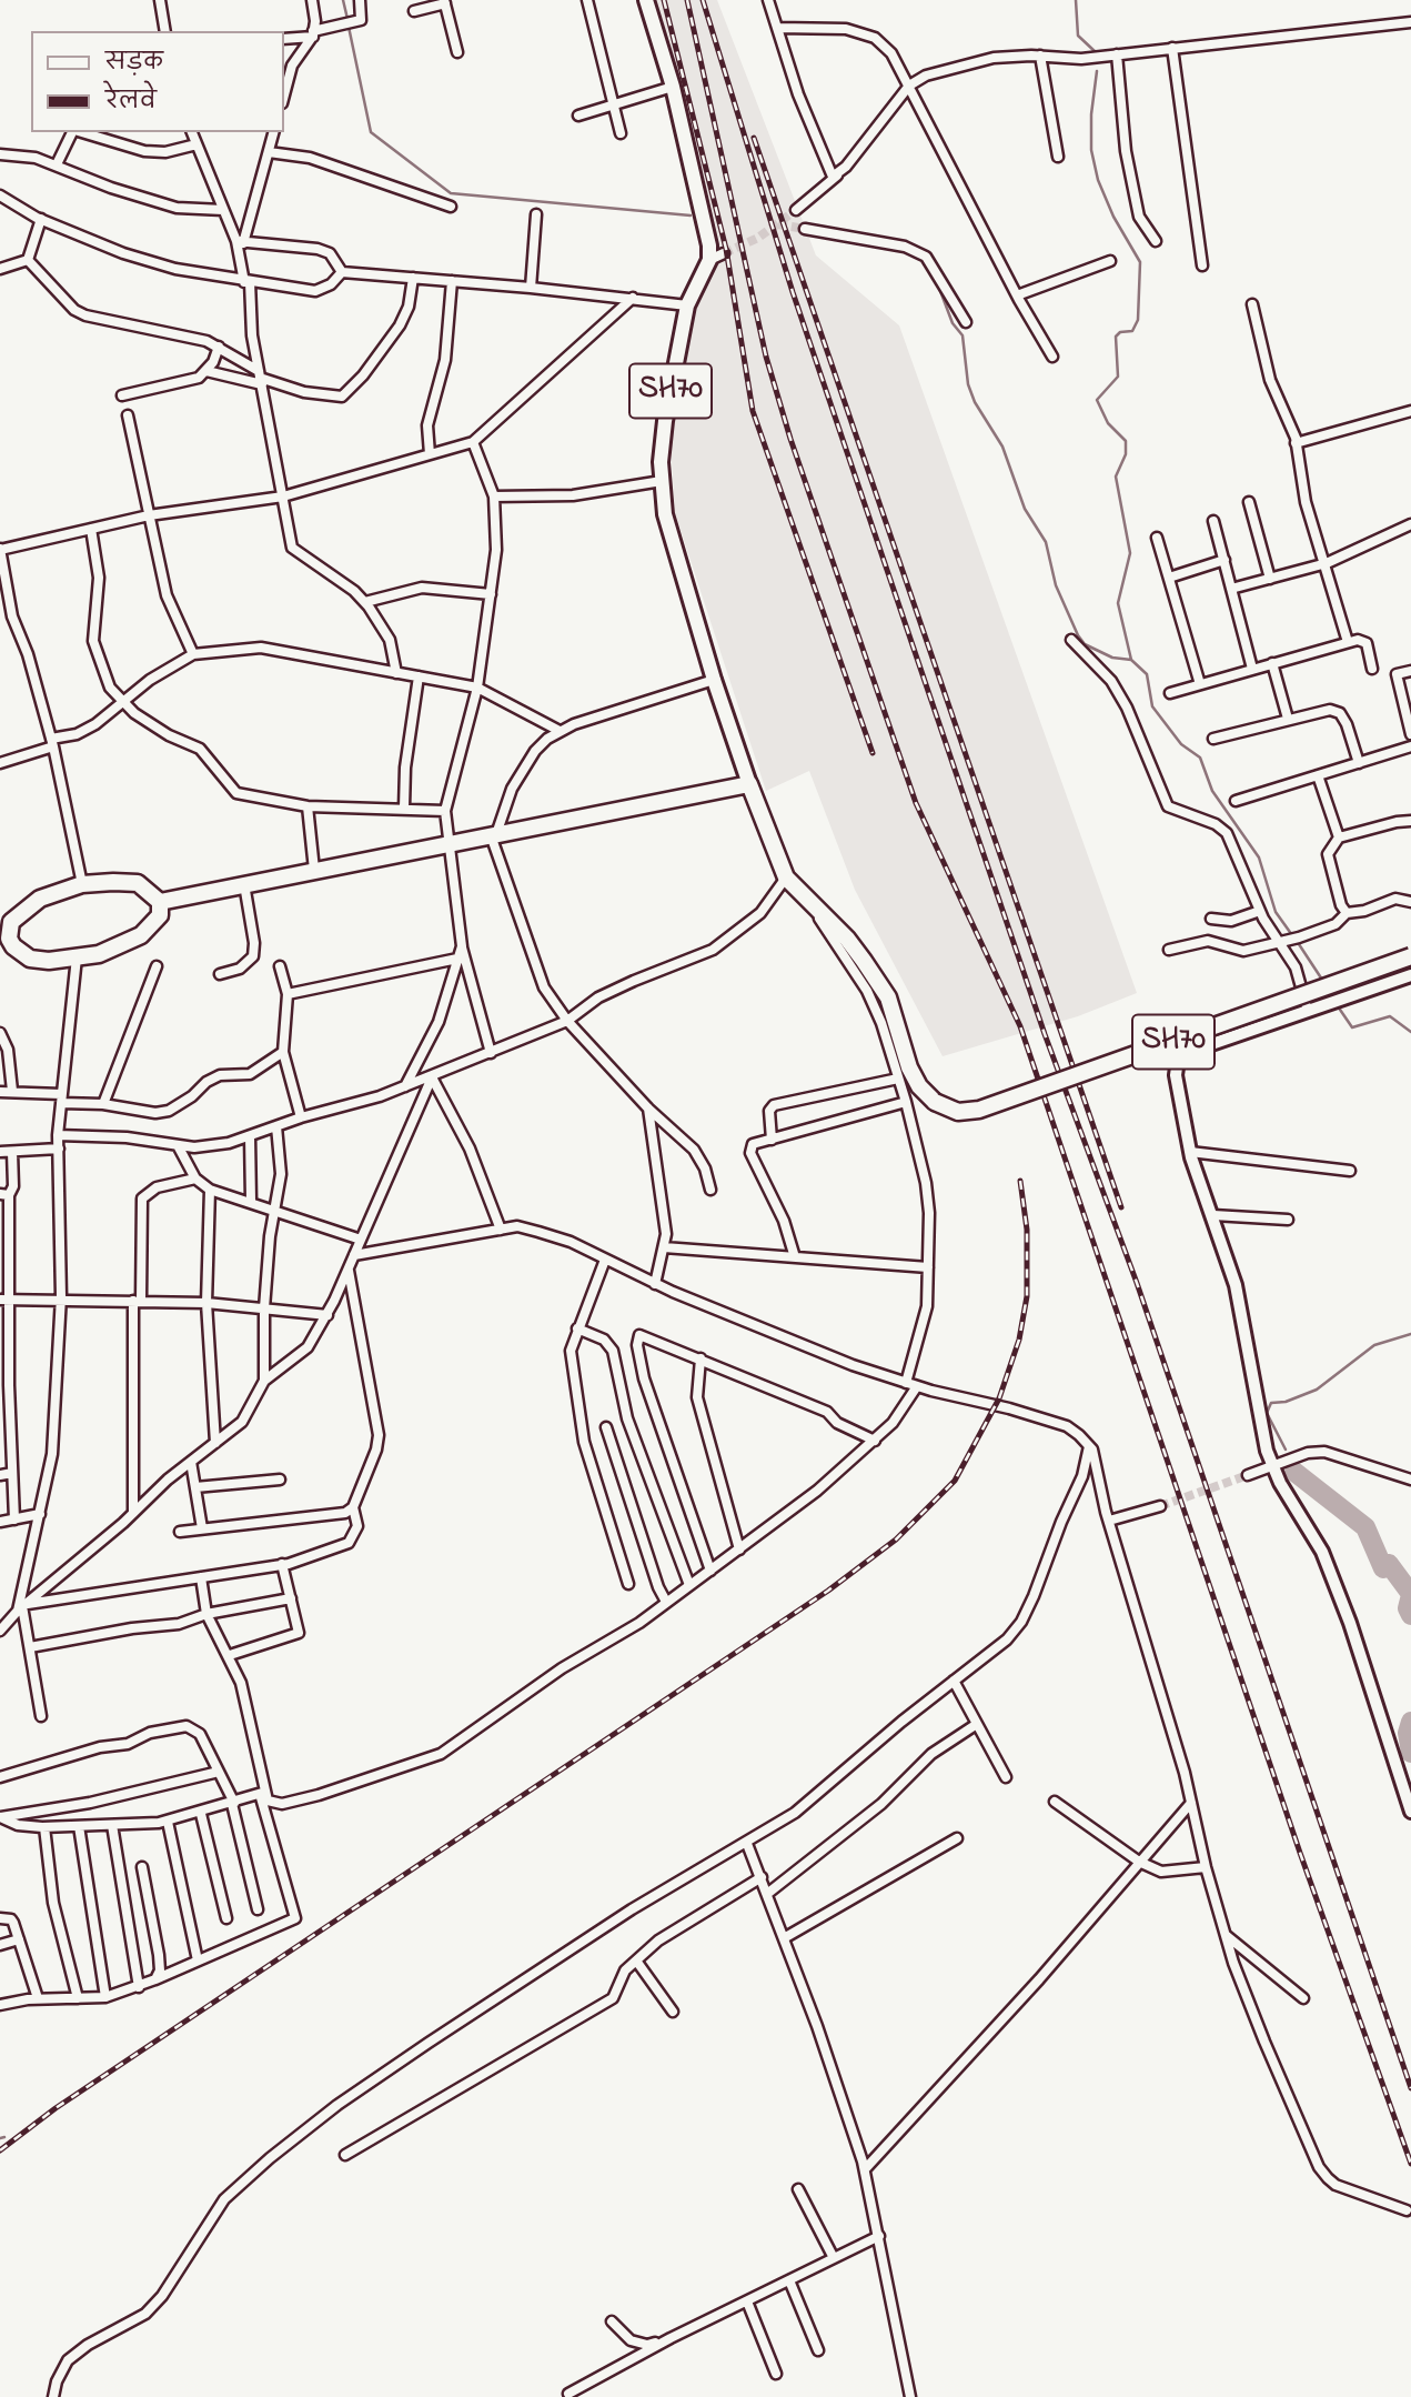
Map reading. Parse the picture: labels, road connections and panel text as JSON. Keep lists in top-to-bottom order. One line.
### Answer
{"streets":{"highway":["SH70"]},"legend":["सड़क","रेलवे"]}
